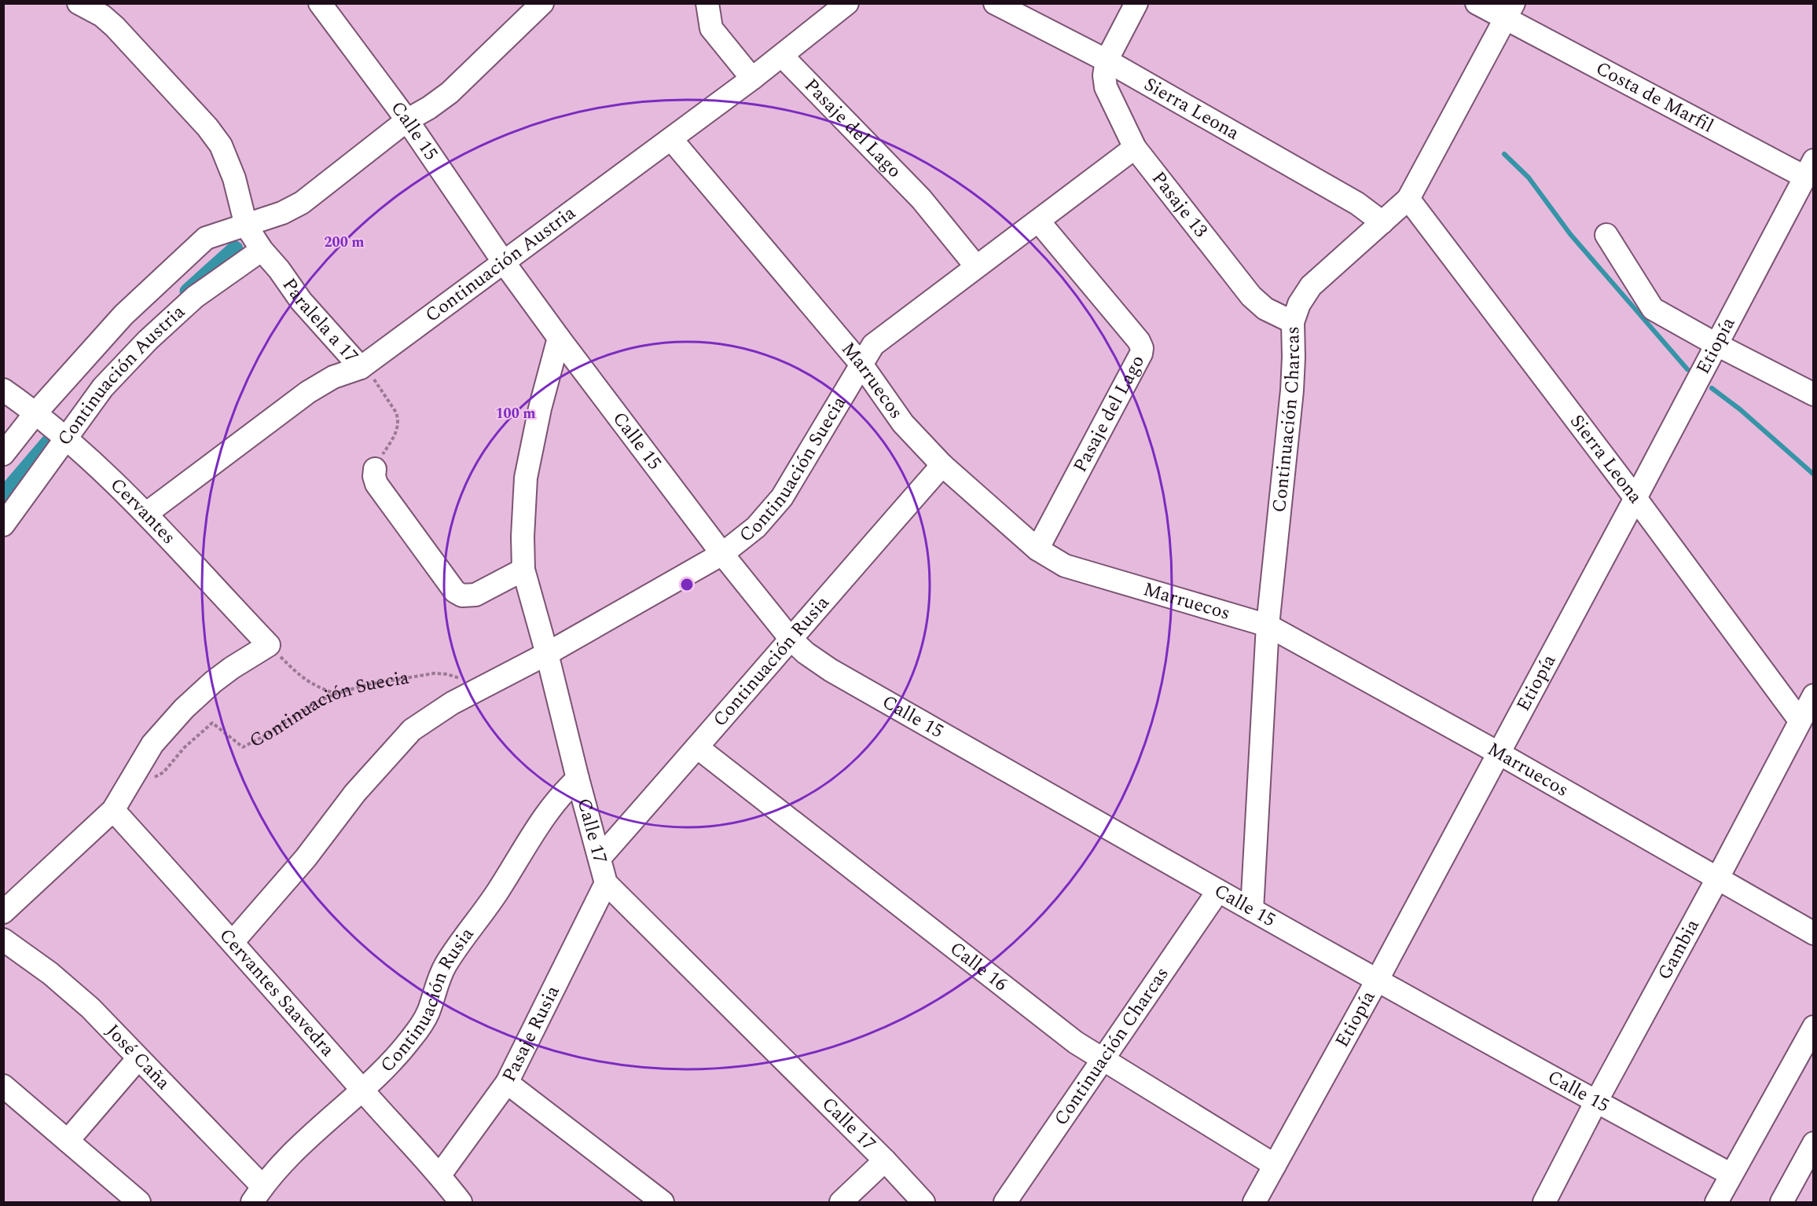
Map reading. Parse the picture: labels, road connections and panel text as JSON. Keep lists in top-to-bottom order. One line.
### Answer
{"streets":{"street":["Costa de Marfil","Sierra Leona","Pasaje del Lago","Calle 15","Pasaje 13","Continuación Austria","Paralela a 17","Etiopía","Marruecos","Continuación Charcas","Continuación Suecia","Cervantes","Continuación Rusia","Calle 17","Gambia","Calle 16","Cervantes Saavedra","Pasaje Rusia","José Caña"]},"crossings":[["Costa de Marfil","Etiopía"],["Costa de Marfil","Continuación Charcas"],["Sierra Leona","Pasaje 13"],["Sierra Leona","Etiopía"],["Sierra Leona","Continuación Charcas"],["Sierra Leona","Gambia"],["Pasaje del Lago","Continuación Austria"],["Pasaje del Lago","Marruecos"],["Pasaje del Lago","Continuación Suecia"],["Calle 15","Continuación Austria"],["Calle 15","Etiopía"],["Calle 15","Continuación Charcas"],["Calle 15","Continuación Suecia"],["Calle 15","Continuación Rusia"],["Calle 15","Calle 17"],["Calle 15","Gambia"],["Pasaje 13","Continuación Charcas"],["Pasaje 13","Continuación Suecia"],["Continuación Austria","Paralela a 17"],["Continuación Austria","Marruecos"],["Continuación Austria","Cervantes"],["Etiopía","Marruecos"],["Etiopía","Calle 16"],["Marruecos","Continuación Charcas"],["Marruecos","Continuación Suecia"],["Marruecos","Continuación Rusia"],["Marruecos","Gambia"],["Continuación Charcas","Calle 16"],["Continuación Suecia","Calle 17"],["Continuación Suecia","Cervantes Saavedra"],["Continuación Rusia","Calle 17"],["Continuación Rusia","Calle 16"],["Continuación Rusia","Cervantes Saavedra"],["Continuación Rusia","José Caña"],["Calle 17","Pasaje Rusia"],["Cervantes Saavedra","Pasaje Rusia"]],"rings":["200 m","100 m"]}
